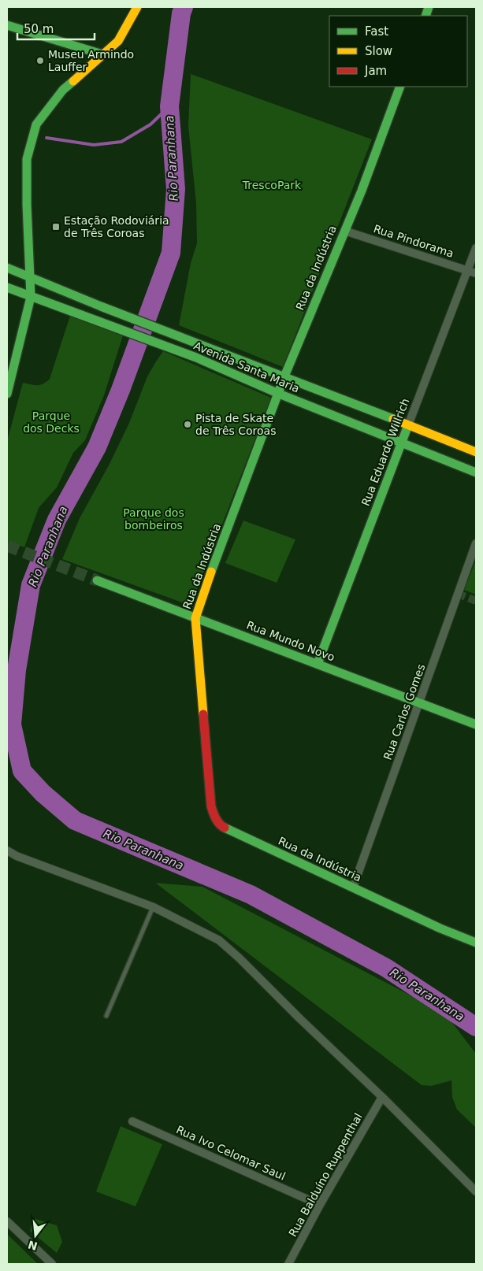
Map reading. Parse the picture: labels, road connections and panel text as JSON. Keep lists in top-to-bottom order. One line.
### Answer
{"streets":{"main road":["Rua da Indústria","Avenida Santa Maria","Rua Eduardo Willrich","Rua Mundo Novo"],"street":["Rua Pindorama","Rua Carlos Gomes","Rua Ivo Celomar Saul","Rua Balduíno Ruppenthal"]},"crossings":[["Rua Pindorama","Rua da Indústria"],["Rua Pindorama","Rua Eduardo Willrich"],["Rua da Indústria","Avenida Santa Maria"],["Rua da Indústria","Rua Mundo Novo"],["Rua da Indústria","Rua Carlos Gomes"],["Avenida Santa Maria","Rua Eduardo Willrich"],["Rua Eduardo Willrich","Rua Mundo Novo"],["Rua Mundo Novo","Rua Carlos Gomes"],["Rua Ivo Celomar Saul","Rua Balduíno Ruppenthal"]],"water":["Rio Paranhana"],"parks":["TrescoPark","Parque dos Decks","Parque dos bombeiros"],"places":{"other":["Museu Armindo Lauffer","Pista de Skate de Três Coroas"],"transit":["Estação Rodoviária de Três Coroas"]},"legend":["Fast","Slow","Jam"],"scale_bar":"50 m","north":"bottom"}
